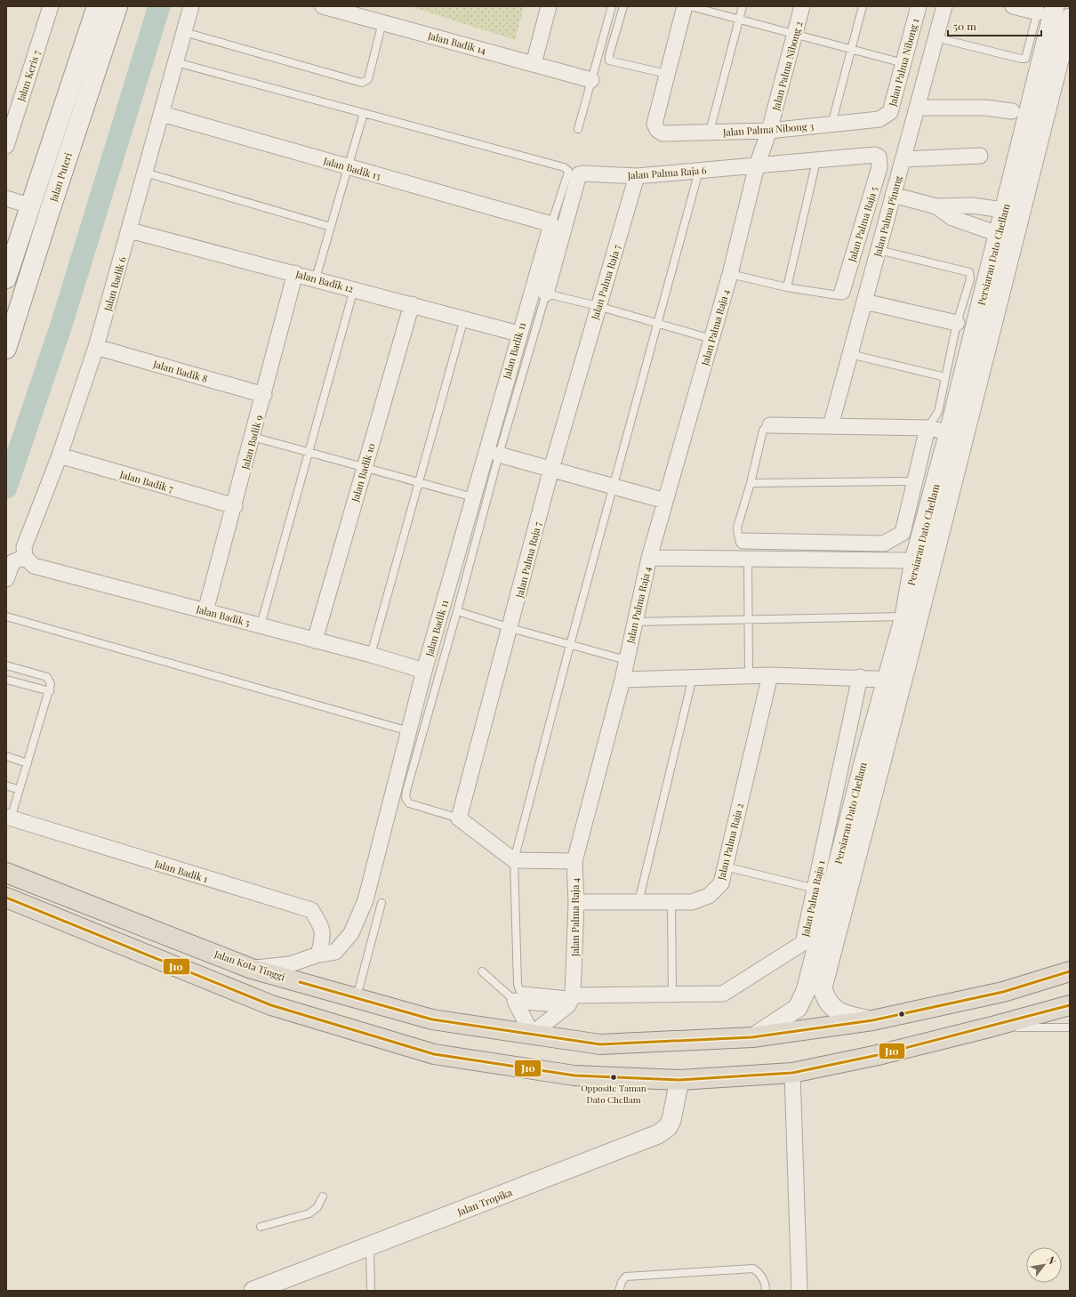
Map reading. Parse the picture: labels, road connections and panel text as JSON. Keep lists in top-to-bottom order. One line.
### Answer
{"streets":{"highway":["Jalan Kota Tinggi"],"main road":["Jalan Puteri"],"street":["Jalan Badik 14","Jalan Palma Nibong 1","Jalan Palma Nibong 2","Jalan Keris 7","Jalan Palma Nibong 3","Jalan Badik 13","Jalan Palma Raja 6","Jalan Palma Pinang","Jalan Palma Raja 5","Persiaran Dato Chellam","Jalan Badik 12","Jalan Palma Raja 7","Jalan Badik 6","Jalan Palma Raja 4","Jalan Badik 11","Jalan Badik 8","Jalan Badik 9","Jalan Badik 10","Jalan Badik 7","Jalan Badik 5","Jalan Palma Raja 2","Jalan Badik 1","Jalan Palma Raja 1","Jalan Tropika"]},"crossings":[["Jalan Palma Nibong 1","Jalan Palma Nibong 3"],["Jalan Palma Nibong 2","Jalan Palma Nibong 3"],["Jalan Palma Nibong 2","Jalan Palma Raja 6"],["Jalan Palma Nibong 2","Jalan Palma Raja 4"],["Jalan Badik 13","Jalan Badik 6"],["Jalan Badik 13","Jalan Badik 11"],["Jalan Palma Raja 6","Jalan Palma Raja 5"],["Jalan Palma Raja 6","Jalan Palma Raja 7"],["Jalan Palma Raja 6","Jalan Palma Raja 4"],["Persiaran Dato Chellam","Jalan Kota Tinggi"],["Jalan Badik 12","Jalan Badik 6"],["Jalan Badik 12","Jalan Badik 11"],["Jalan Badik 12","Jalan Badik 9"],["Jalan Badik 12","Jalan Badik 10"],["Jalan Badik 6","Jalan Badik 8"],["Jalan Badik 6","Jalan Badik 7"],["Jalan Badik 6","Jalan Badik 5"],["Jalan Palma Raja 4","Jalan Palma Raja 2"],["Jalan Palma Raja 4","Jalan Palma Raja 1"],["Jalan Badik 11","Jalan Badik 5"],["Jalan Badik 11","Jalan Badik 1"],["Jalan Badik 11","Jalan Kota Tinggi"],["Jalan Badik 8","Jalan Badik 9"],["Jalan Badik 9","Jalan Badik 7"],["Jalan Badik 9","Jalan Badik 5"],["Jalan Badik 10","Jalan Badik 5"]],"places":["Opposite Taman Dato Chellam"],"lines":["transit line J10"],"scale_bar":"50 m","north":"top right"}
